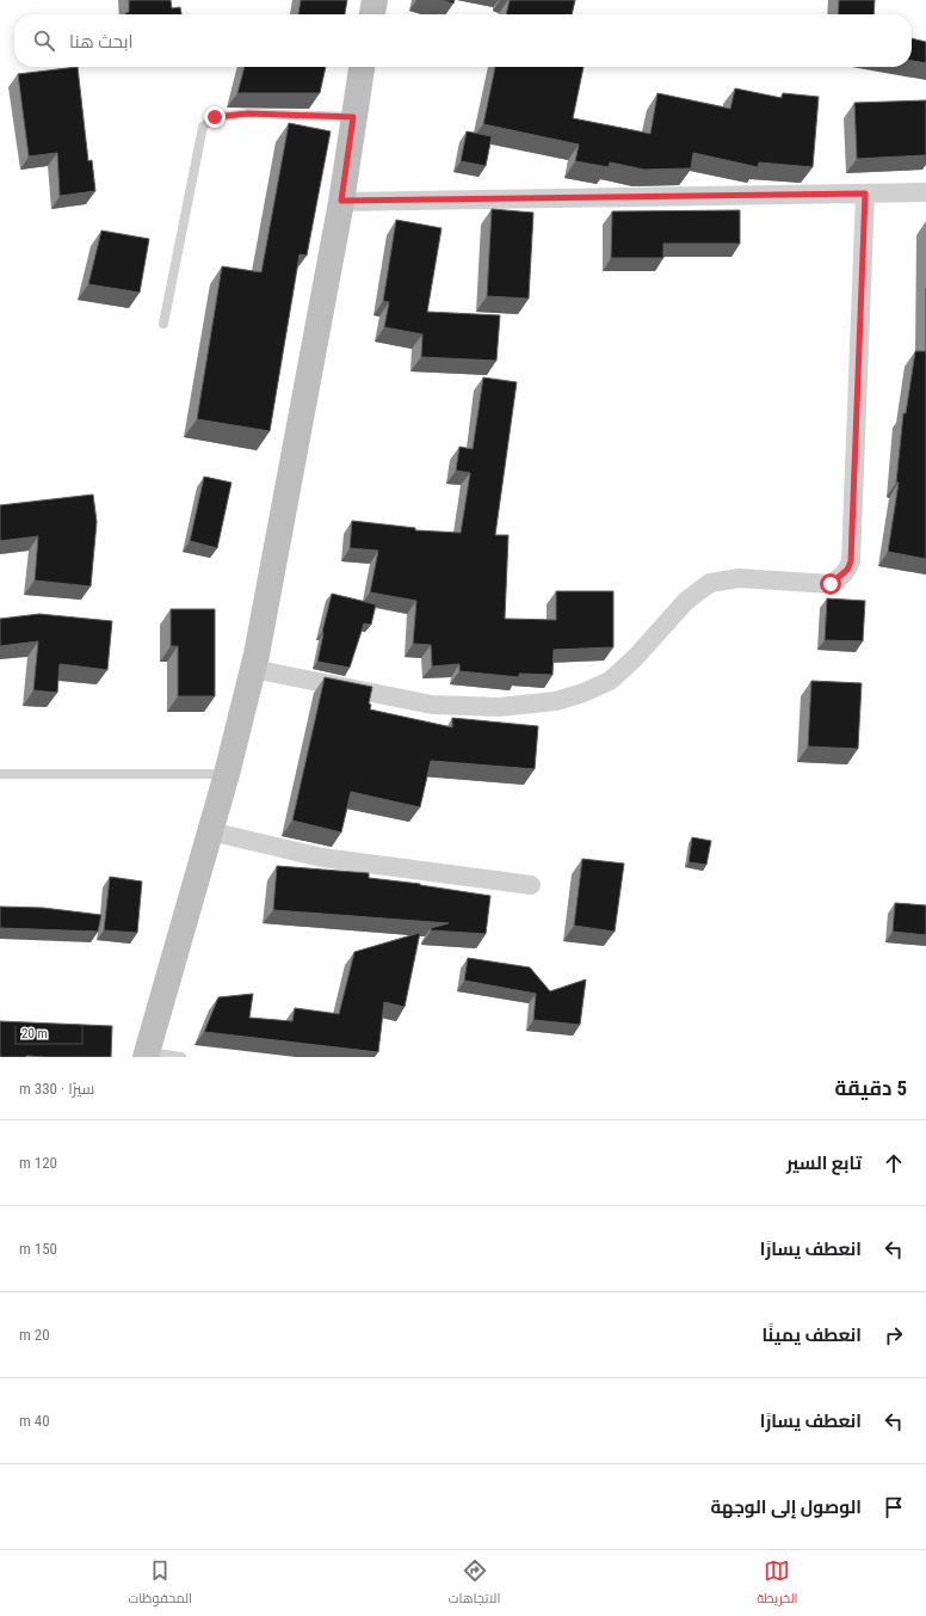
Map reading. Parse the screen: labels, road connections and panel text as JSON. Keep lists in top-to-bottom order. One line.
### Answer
{"scale_bar":"20 m","page":{"search":"ابحث هنا","scale":"20 m","heading":["5 دقيقة","سيرًا · 330 m"],"list":[["تابع السير","120 m"],["انعطف يسارًا","150 m"],["انعطف يمينًا","20 m"],["انعطف يسارًا","40 m"],"الوصول إلى الوجهة"],"nav":["الخريطة","الاتجاهات","المحفوظات"]}}
